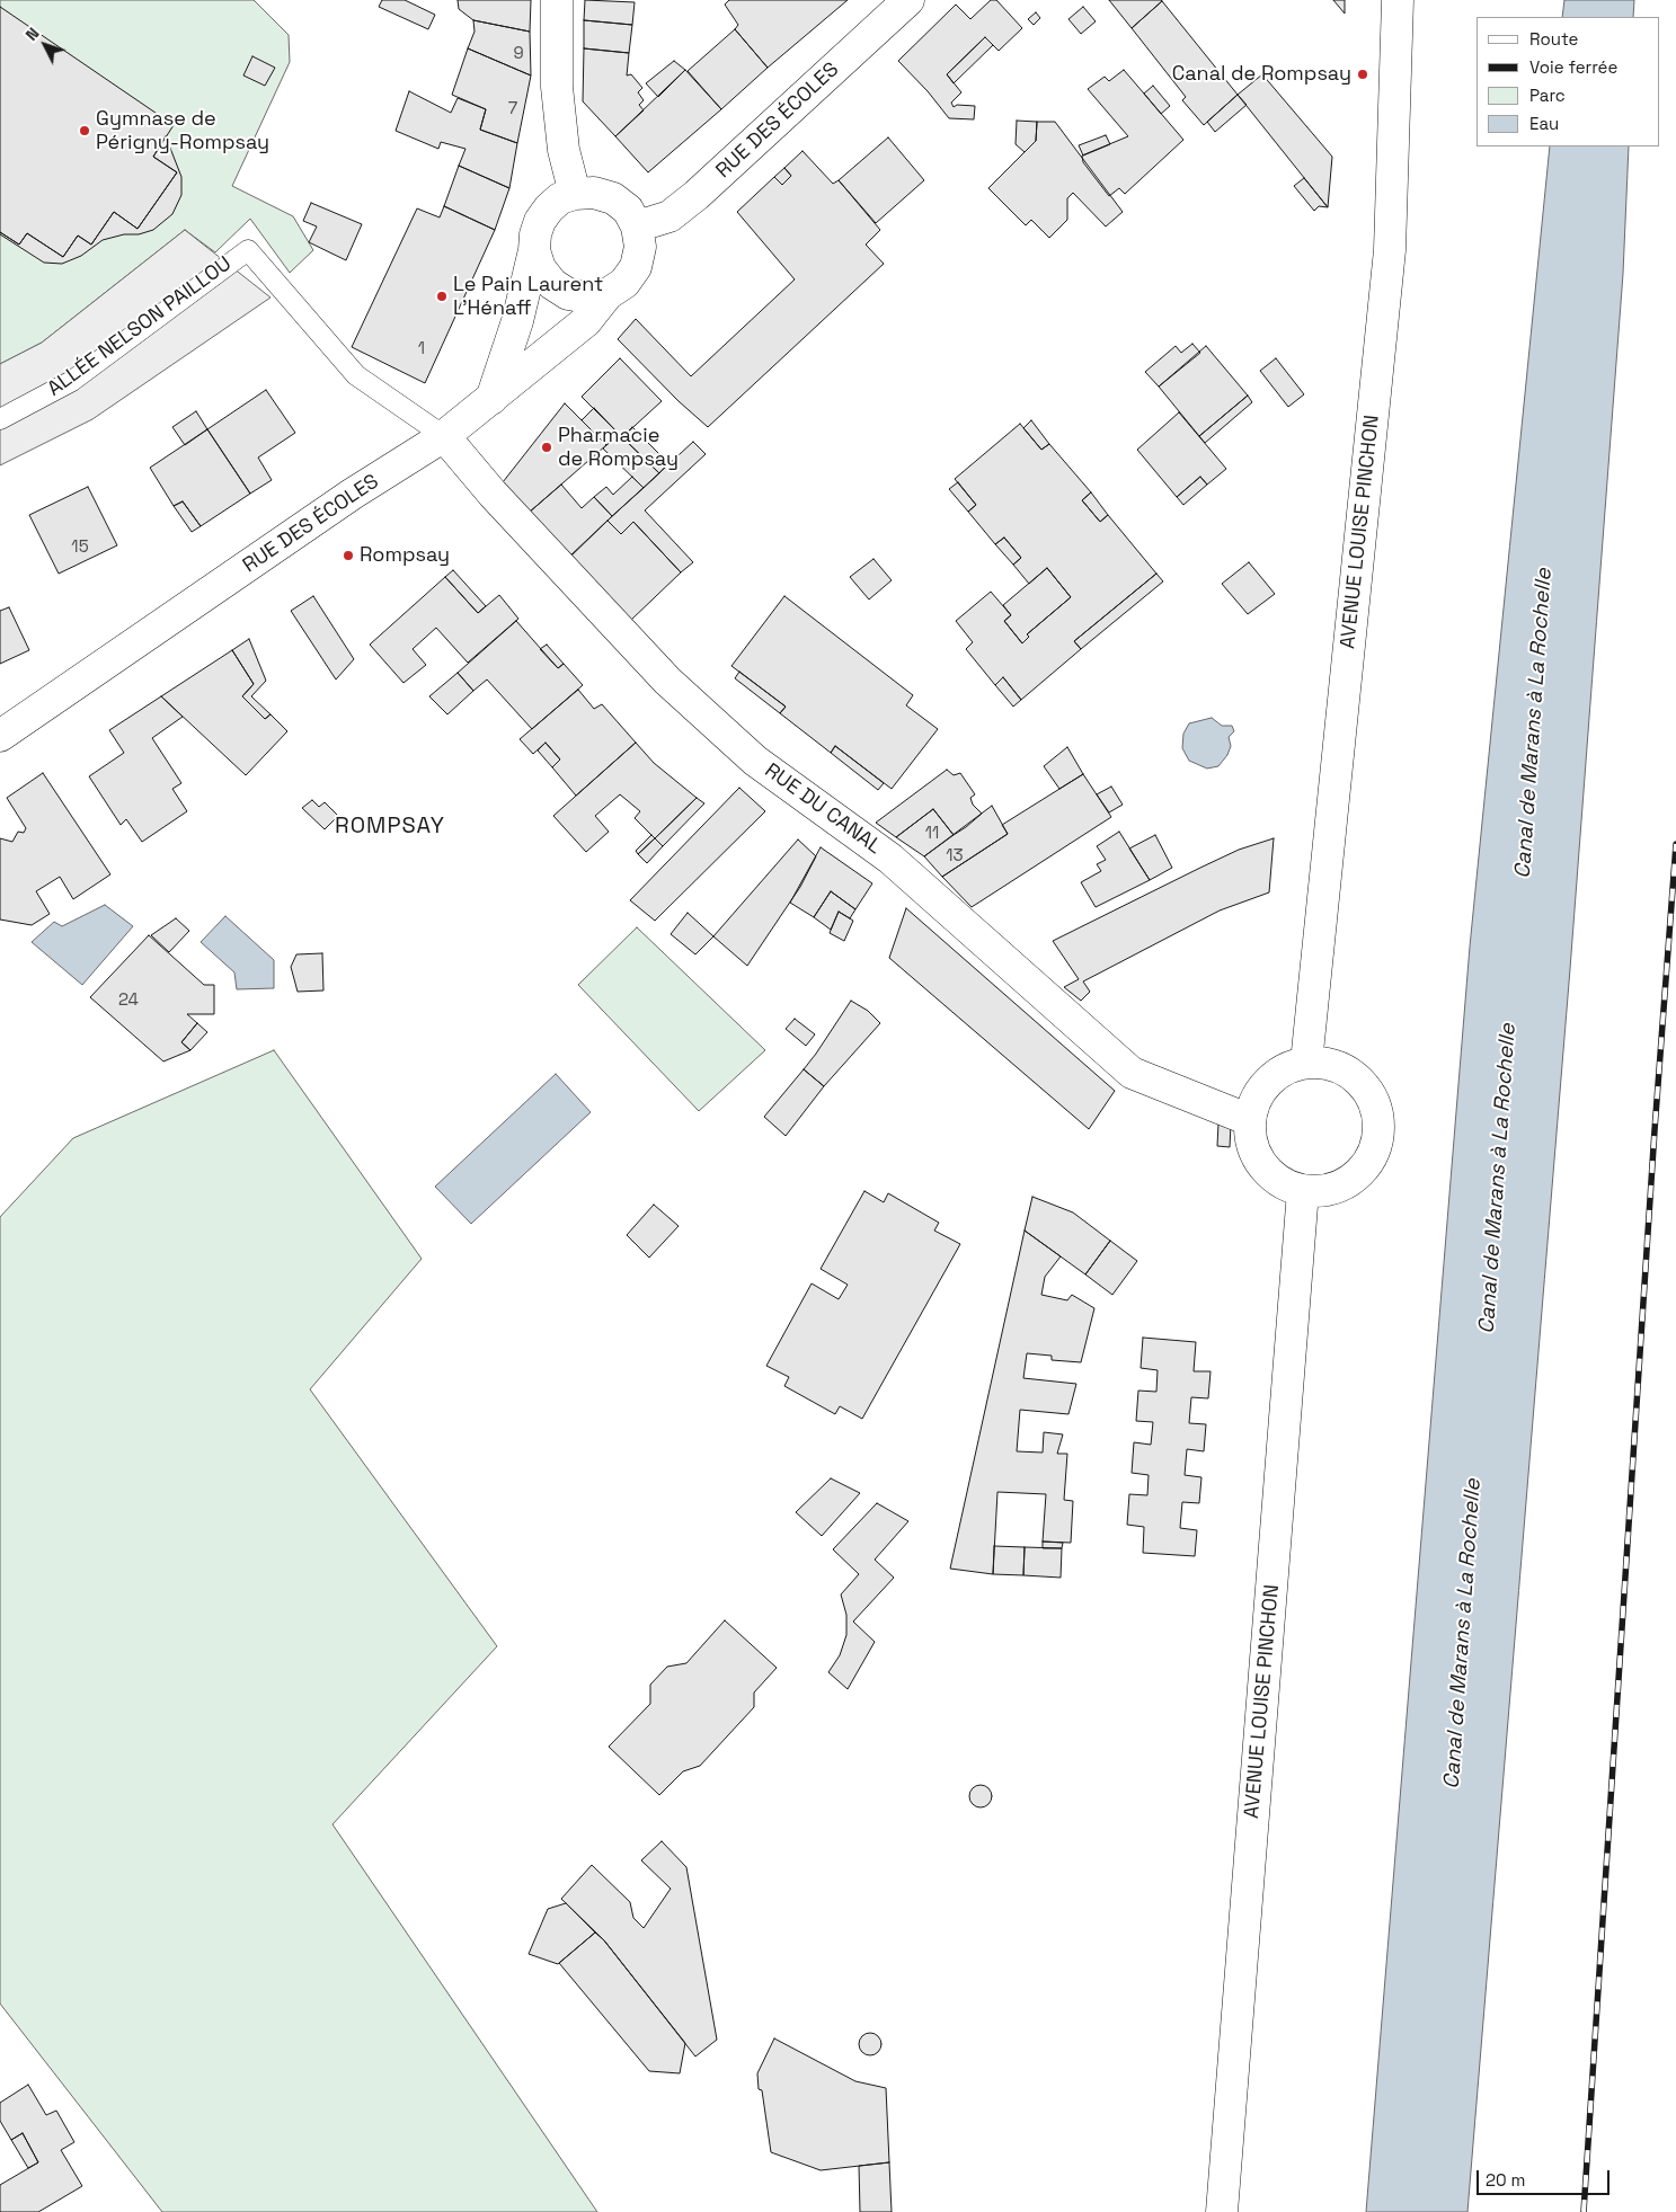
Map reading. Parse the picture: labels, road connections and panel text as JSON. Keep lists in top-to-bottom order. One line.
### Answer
{"streets":{"street":["RUE DES ÉCOLES","AVENUE LOUISE PINCHON","RUE DU CANAL"],"lane":["ALLÉE NELSON PAILLOU"]},"crossings":[["RUE DES ÉCOLES","ALLÉE NELSON PAILLOU"],["RUE DES ÉCOLES","RUE DU CANAL"],["ALLÉE NELSON PAILLOU","RUE DU CANAL"],["AVENUE LOUISE PINCHON","RUE DU CANAL"]],"districts":["ROMPSAY"],"water":["Canal de Marans à La Rochelle"],"places":["Canal de Rompsay","Gymnase de Périgny-Rompsay","Le Pain Laurent L'Hénaff","Pharmacie de Rompsay","Rompsay"],"house_numbers":["9","7","1","15","11","13","24"],"legend":["Route","Voie ferrée","Parc","Eau"],"scale_bar":"20 m","north":"top left"}
